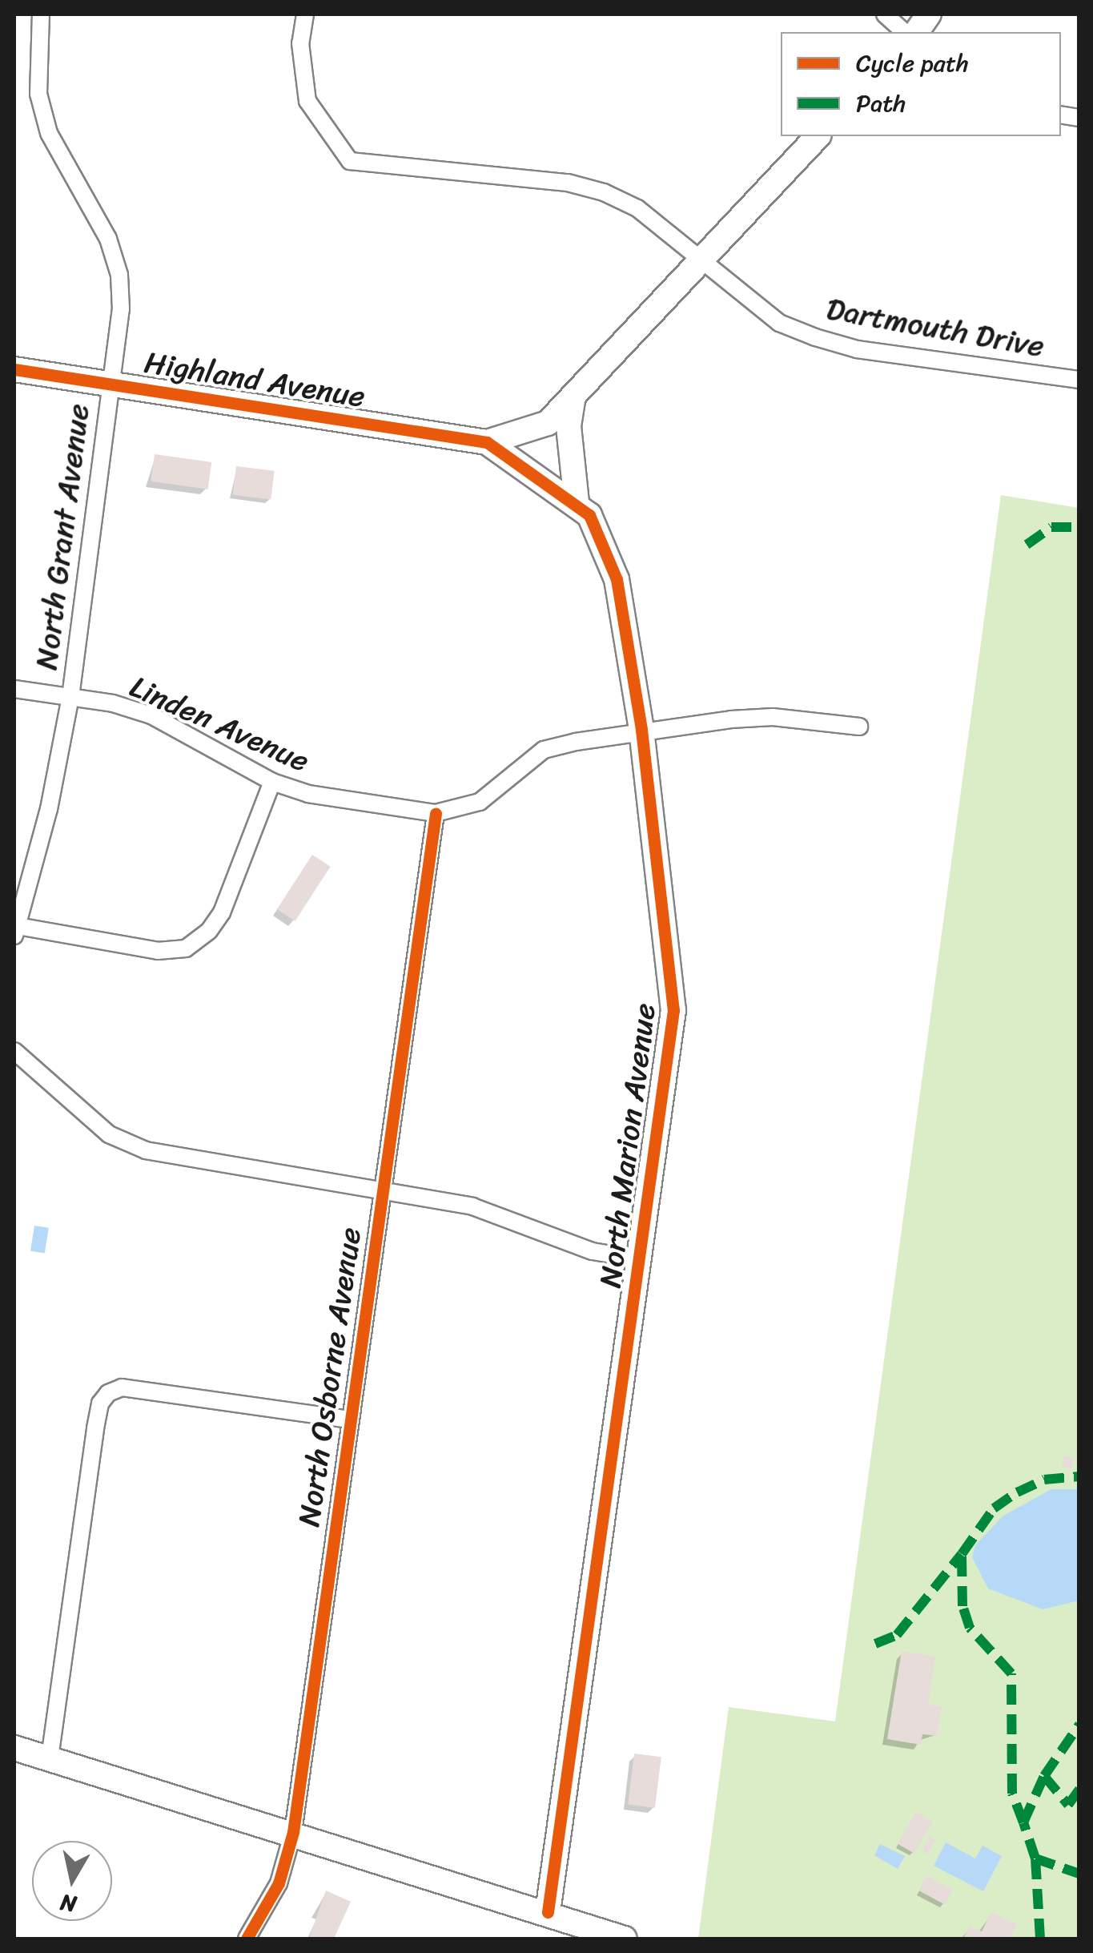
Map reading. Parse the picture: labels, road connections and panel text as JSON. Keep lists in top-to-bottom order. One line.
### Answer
{"streets":{"street":["Dartmouth Drive","Highland Avenue","North Grant Avenue","Linden Avenue","North Marion Avenue","North Osborne Avenue"]},"crossings":[["Highland Avenue","North Grant Avenue"],["Highland Avenue","North Marion Avenue"],["North Grant Avenue","Linden Avenue"],["Linden Avenue","North Marion Avenue"],["Linden Avenue","North Osborne Avenue"]],"legend":["Cycle path","Path"],"north":"bottom"}
